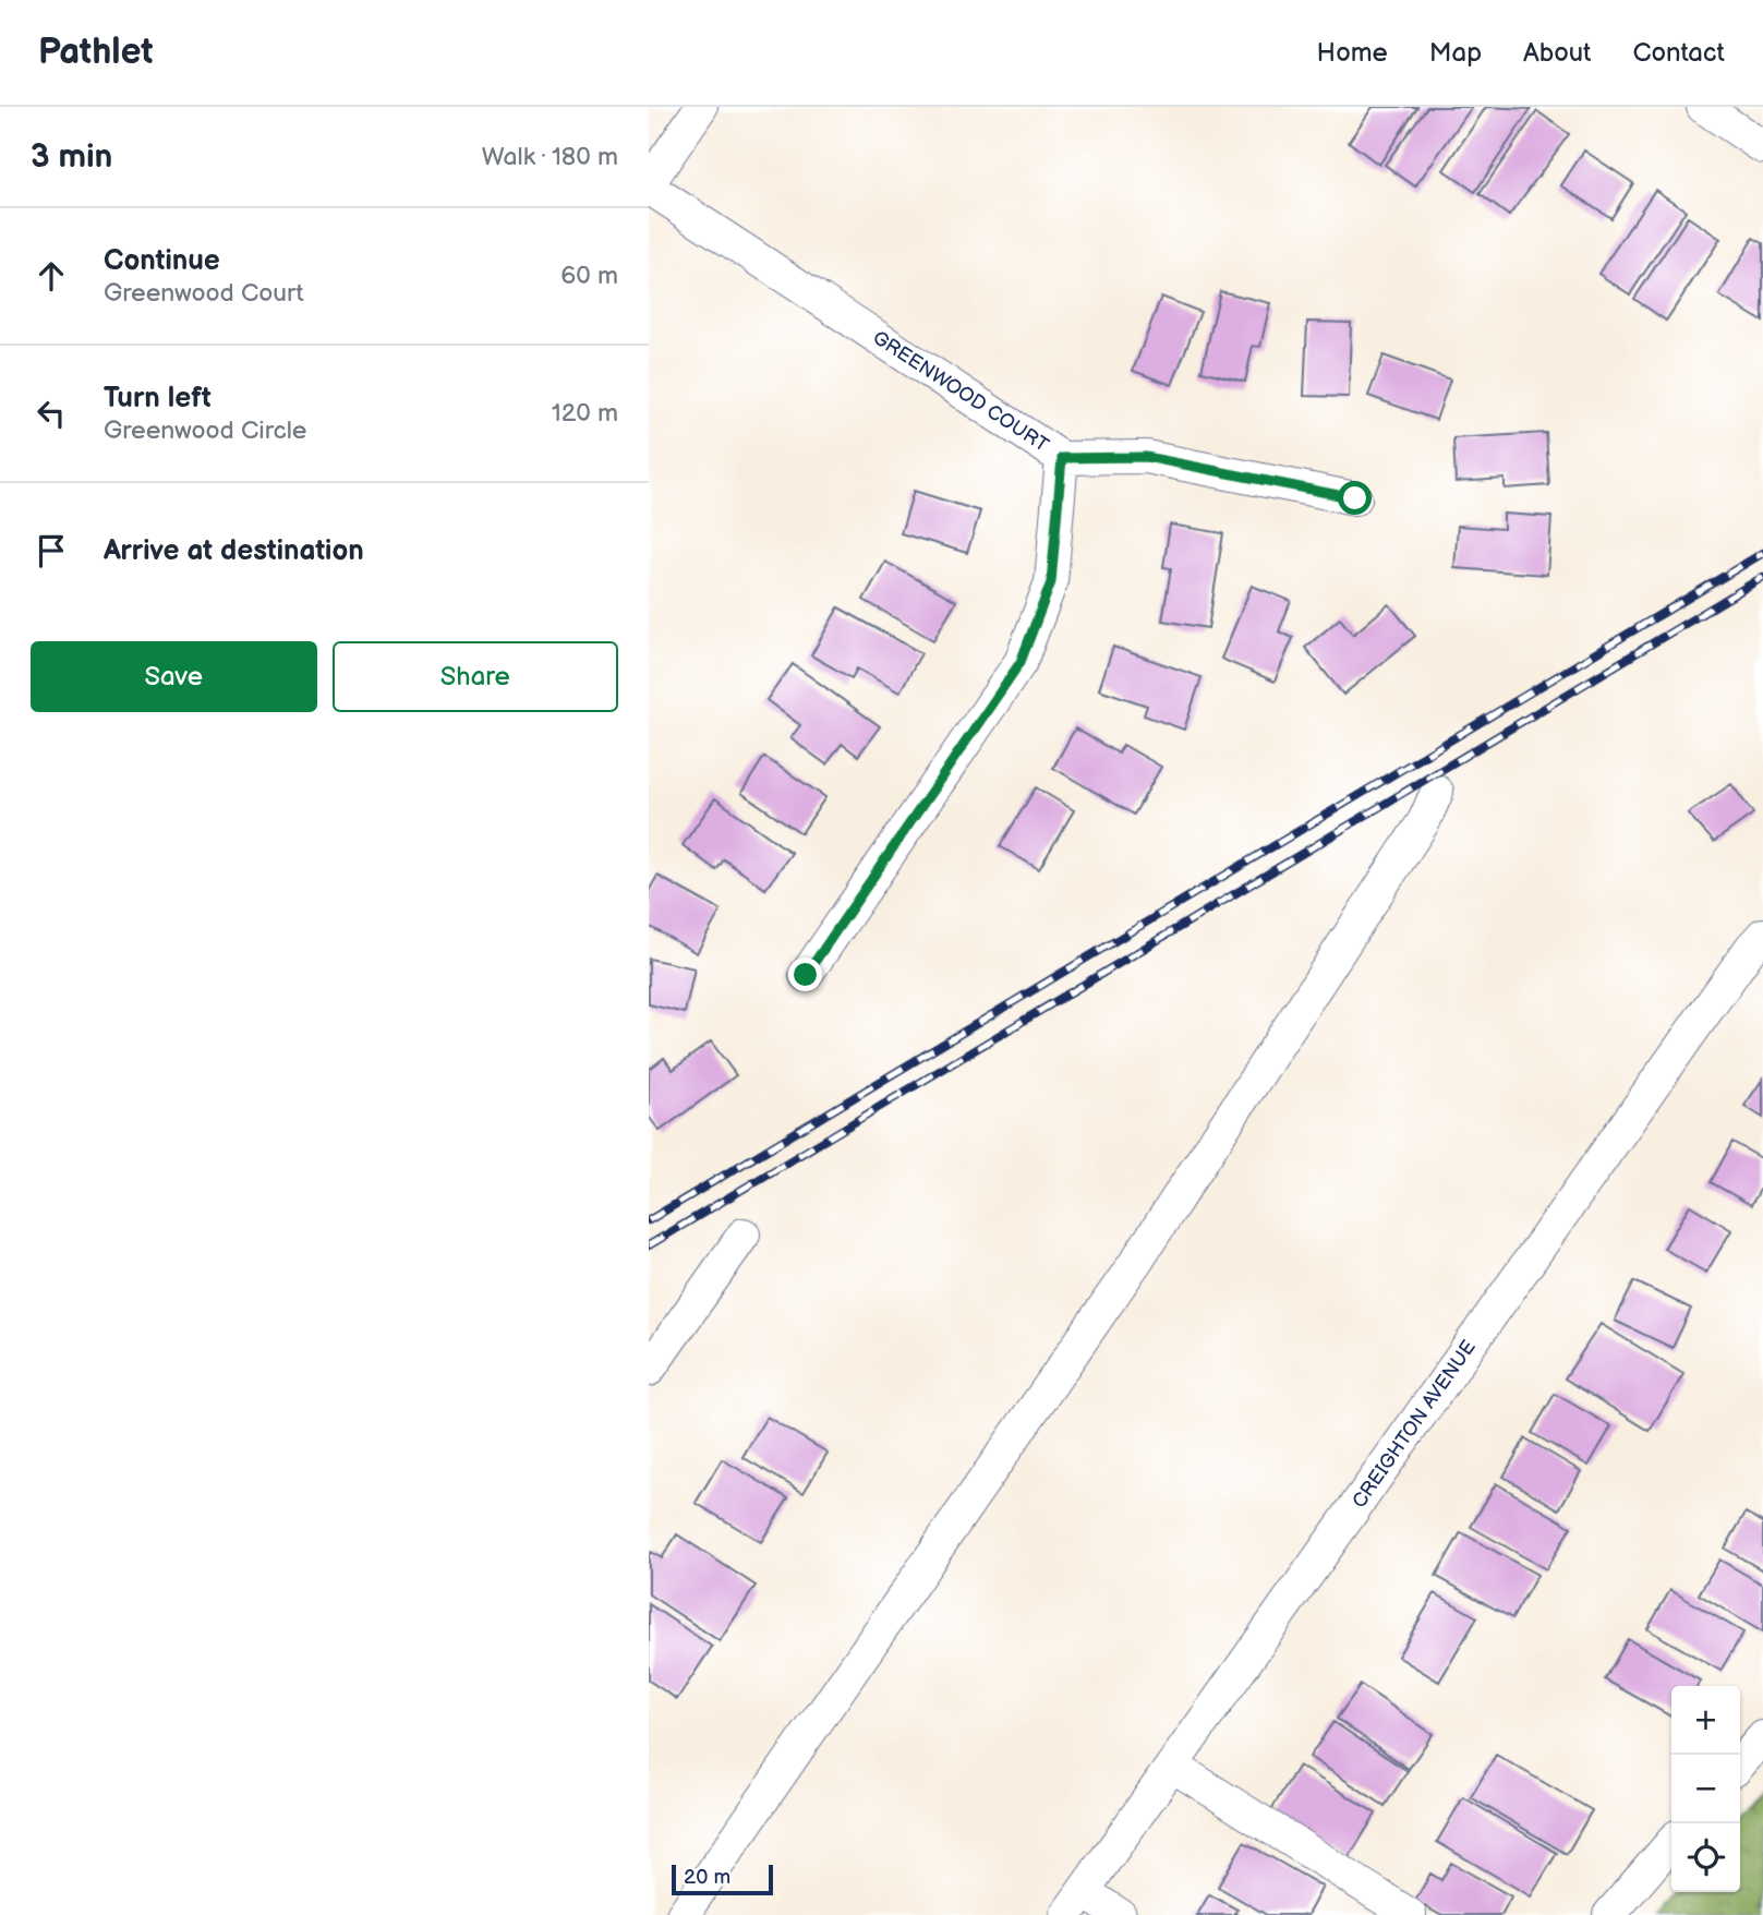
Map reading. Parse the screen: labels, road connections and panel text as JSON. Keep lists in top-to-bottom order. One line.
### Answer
{"streets":{"street":["GREENWOOD COURT","CREIGHTON AVENUE"]},"scale_bar":"20 m","page":{"header":"Pathlet","nav":["Home","Map","About","Contact"],"heading":["3 min","Walk · 180 m"],"list":[["Continue","Greenwood Court","60 m"],["Turn left","Greenwood Circle","120 m"],"Arrive at destination"],"buttons":["Save","Share"],"map_buttons":["+","−"],"scale":"20 m"}}
